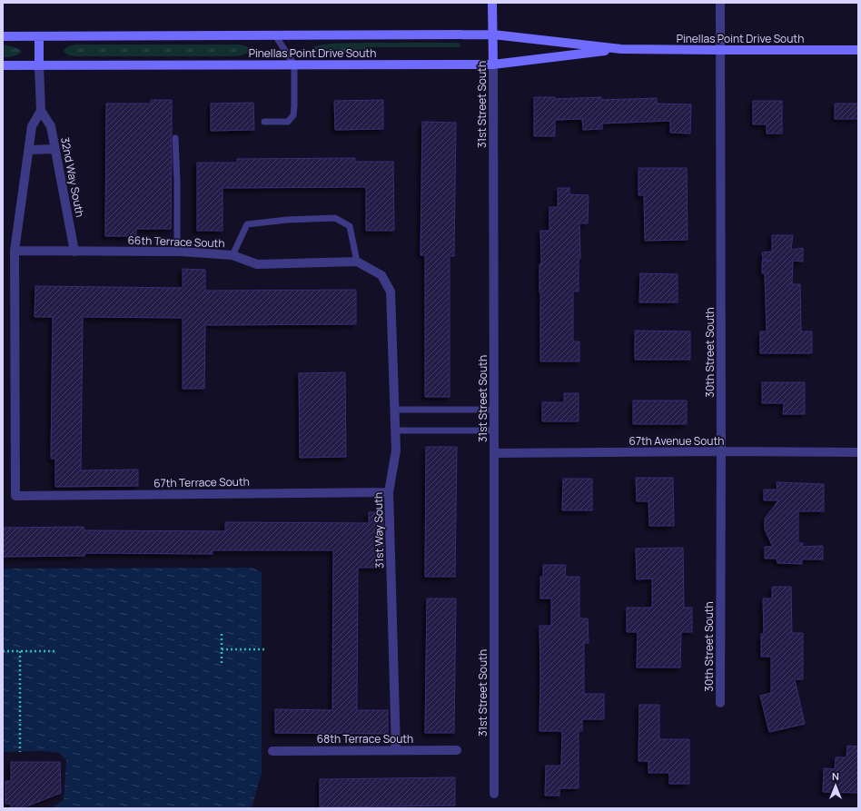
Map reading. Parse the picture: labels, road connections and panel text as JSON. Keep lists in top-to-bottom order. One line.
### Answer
{"streets":{"street":["Pinellas Point Drive South","31st Street South","32nd Way South","66th Terrace South","30th Street South","67th Avenue South","67th Terrace South","31st Way South","68th Terrace South"]},"crossings":[["Pinellas Point Drive South","31st Street South"],["Pinellas Point Drive South","30th Street South"],["31st Street South","67th Avenue South"],["32nd Way South","66th Terrace South"],["66th Terrace South","67th Terrace South"],["66th Terrace South","31st Way South"],["30th Street South","67th Avenue South"],["67th Terrace South","31st Way South"],["31st Way South","68th Terrace South"]],"north":"top"}
